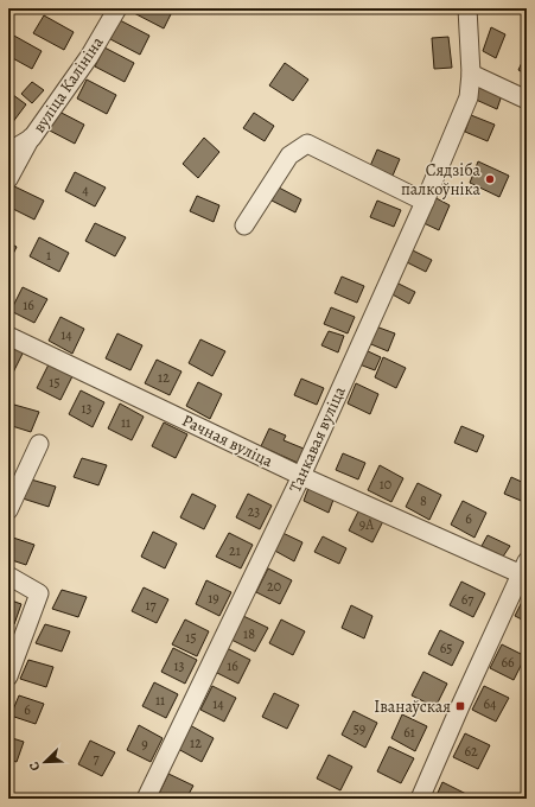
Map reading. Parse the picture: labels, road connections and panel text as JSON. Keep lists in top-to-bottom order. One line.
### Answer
{"streets":{"street":["вуліца Калініна","Танкавая вуліца","Рачная вуліца"]},"crossings":[["Танкавая вуліца","Рачная вуліца"]],"places":{"other":["Сядзіба палкоўніка"],"transit":["Іванаўская"]},"house_numbers":["4","1","16","14","12","15","13","11","10","8","23","6","9А","21","20","19","67","17","18","15","65","66","13","16","11","14","64","6","59","61","12","9","62","7"],"north":"bottom left"}
